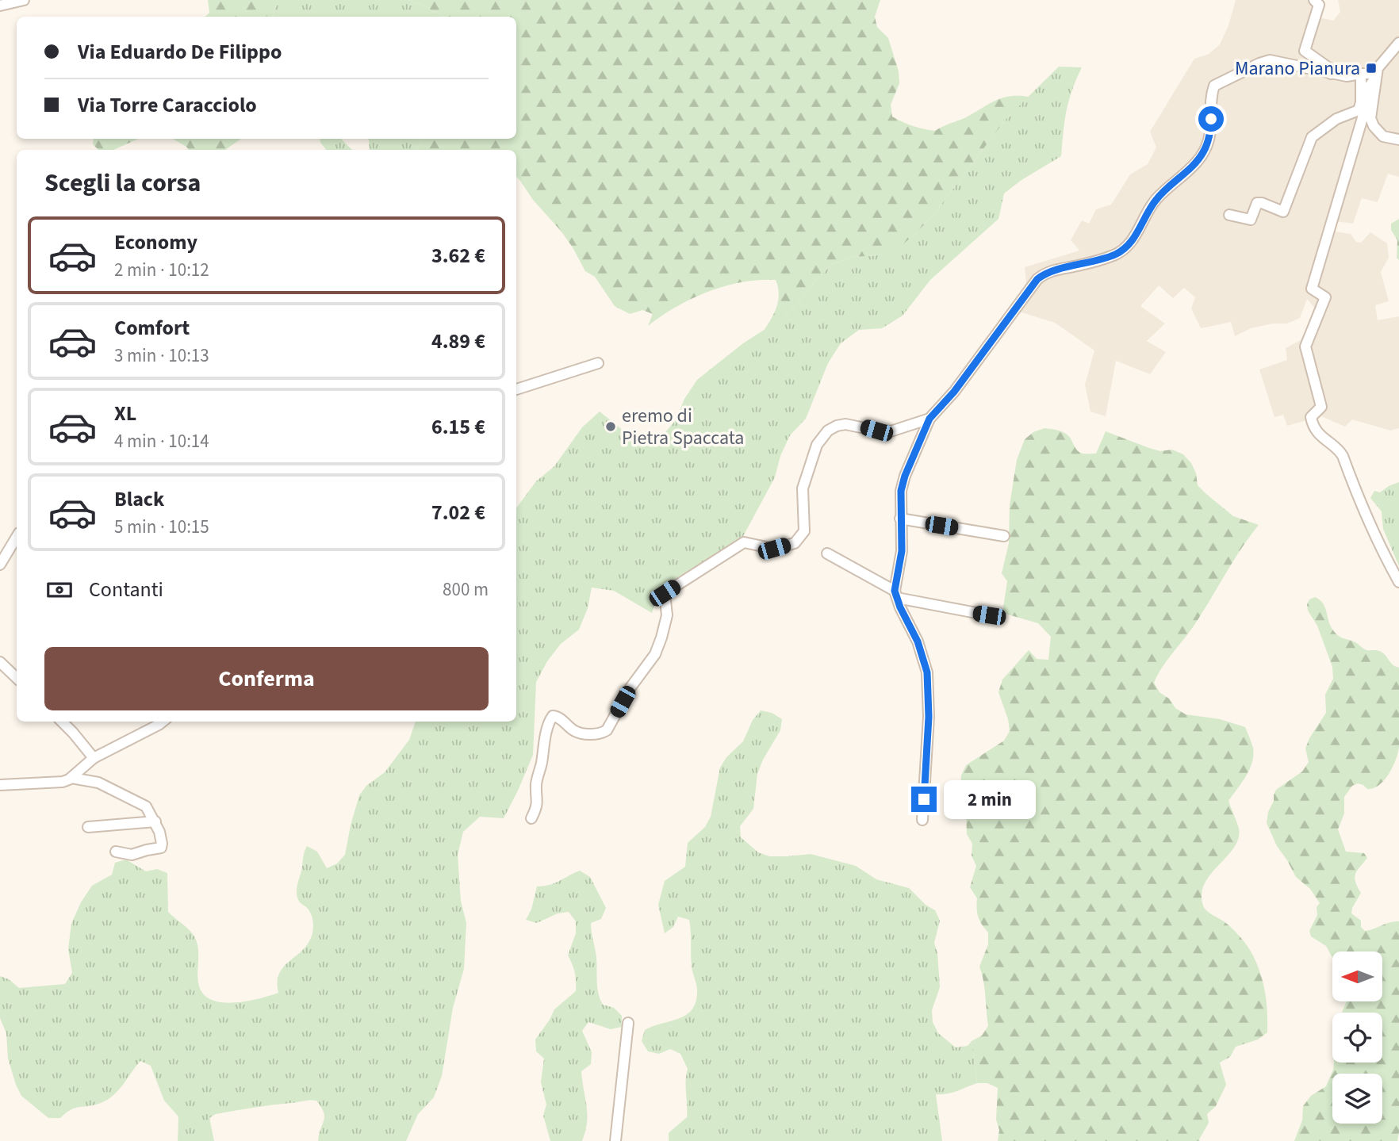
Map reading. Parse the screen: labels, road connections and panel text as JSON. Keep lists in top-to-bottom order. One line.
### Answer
{"places":{"transit":["Marano Pianura"],"other":["eremo di Pietra Spaccata"]},"north":"left","page":{"banner":["Via Eduardo De Filippo","Via Torre Caracciolo"],"heading":"Scegli la corsa","list":[{"name":"Economy","note":"2 min · 10:12","value":"3.62 €"},{"name":"Comfort","note":"3 min · 10:13","value":"4.89 €"},{"name":"XL","note":"4 min · 10:14","value":"6.15 €"},{"name":"Black","note":"5 min · 10:15","value":"7.02 €"}],"pay":["Contanti","800 m"],"buttons":"Conferma","bubble":"2 min"}}
